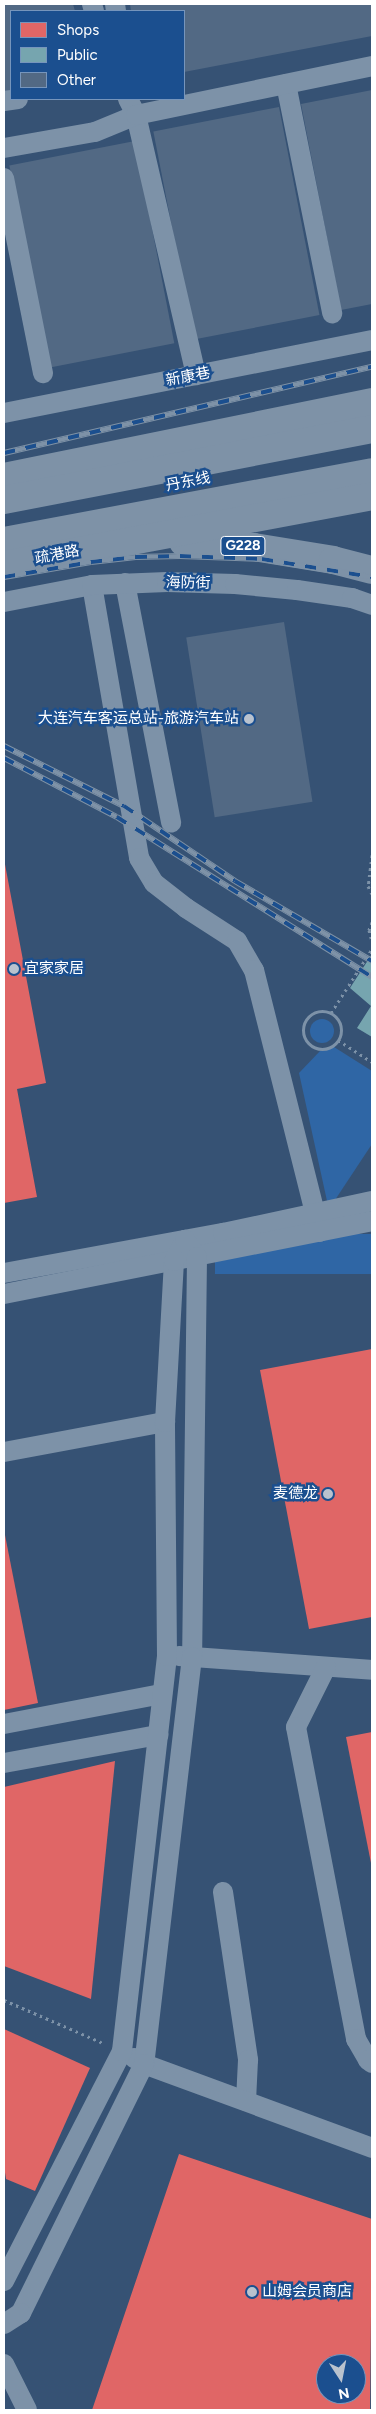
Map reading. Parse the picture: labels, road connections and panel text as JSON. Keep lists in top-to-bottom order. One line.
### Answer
{"streets":{"highway":["丹东线","G228","疏港路"],"street":["新康巷","海防街"]},"crossings":[["G228","疏港路"]],"places":["大连汽车客运总站-旅游汽车站","宜家家居","麦德龙","山姆会员商店"],"legend":["Shops","Public","Other"],"north":"bottom"}
